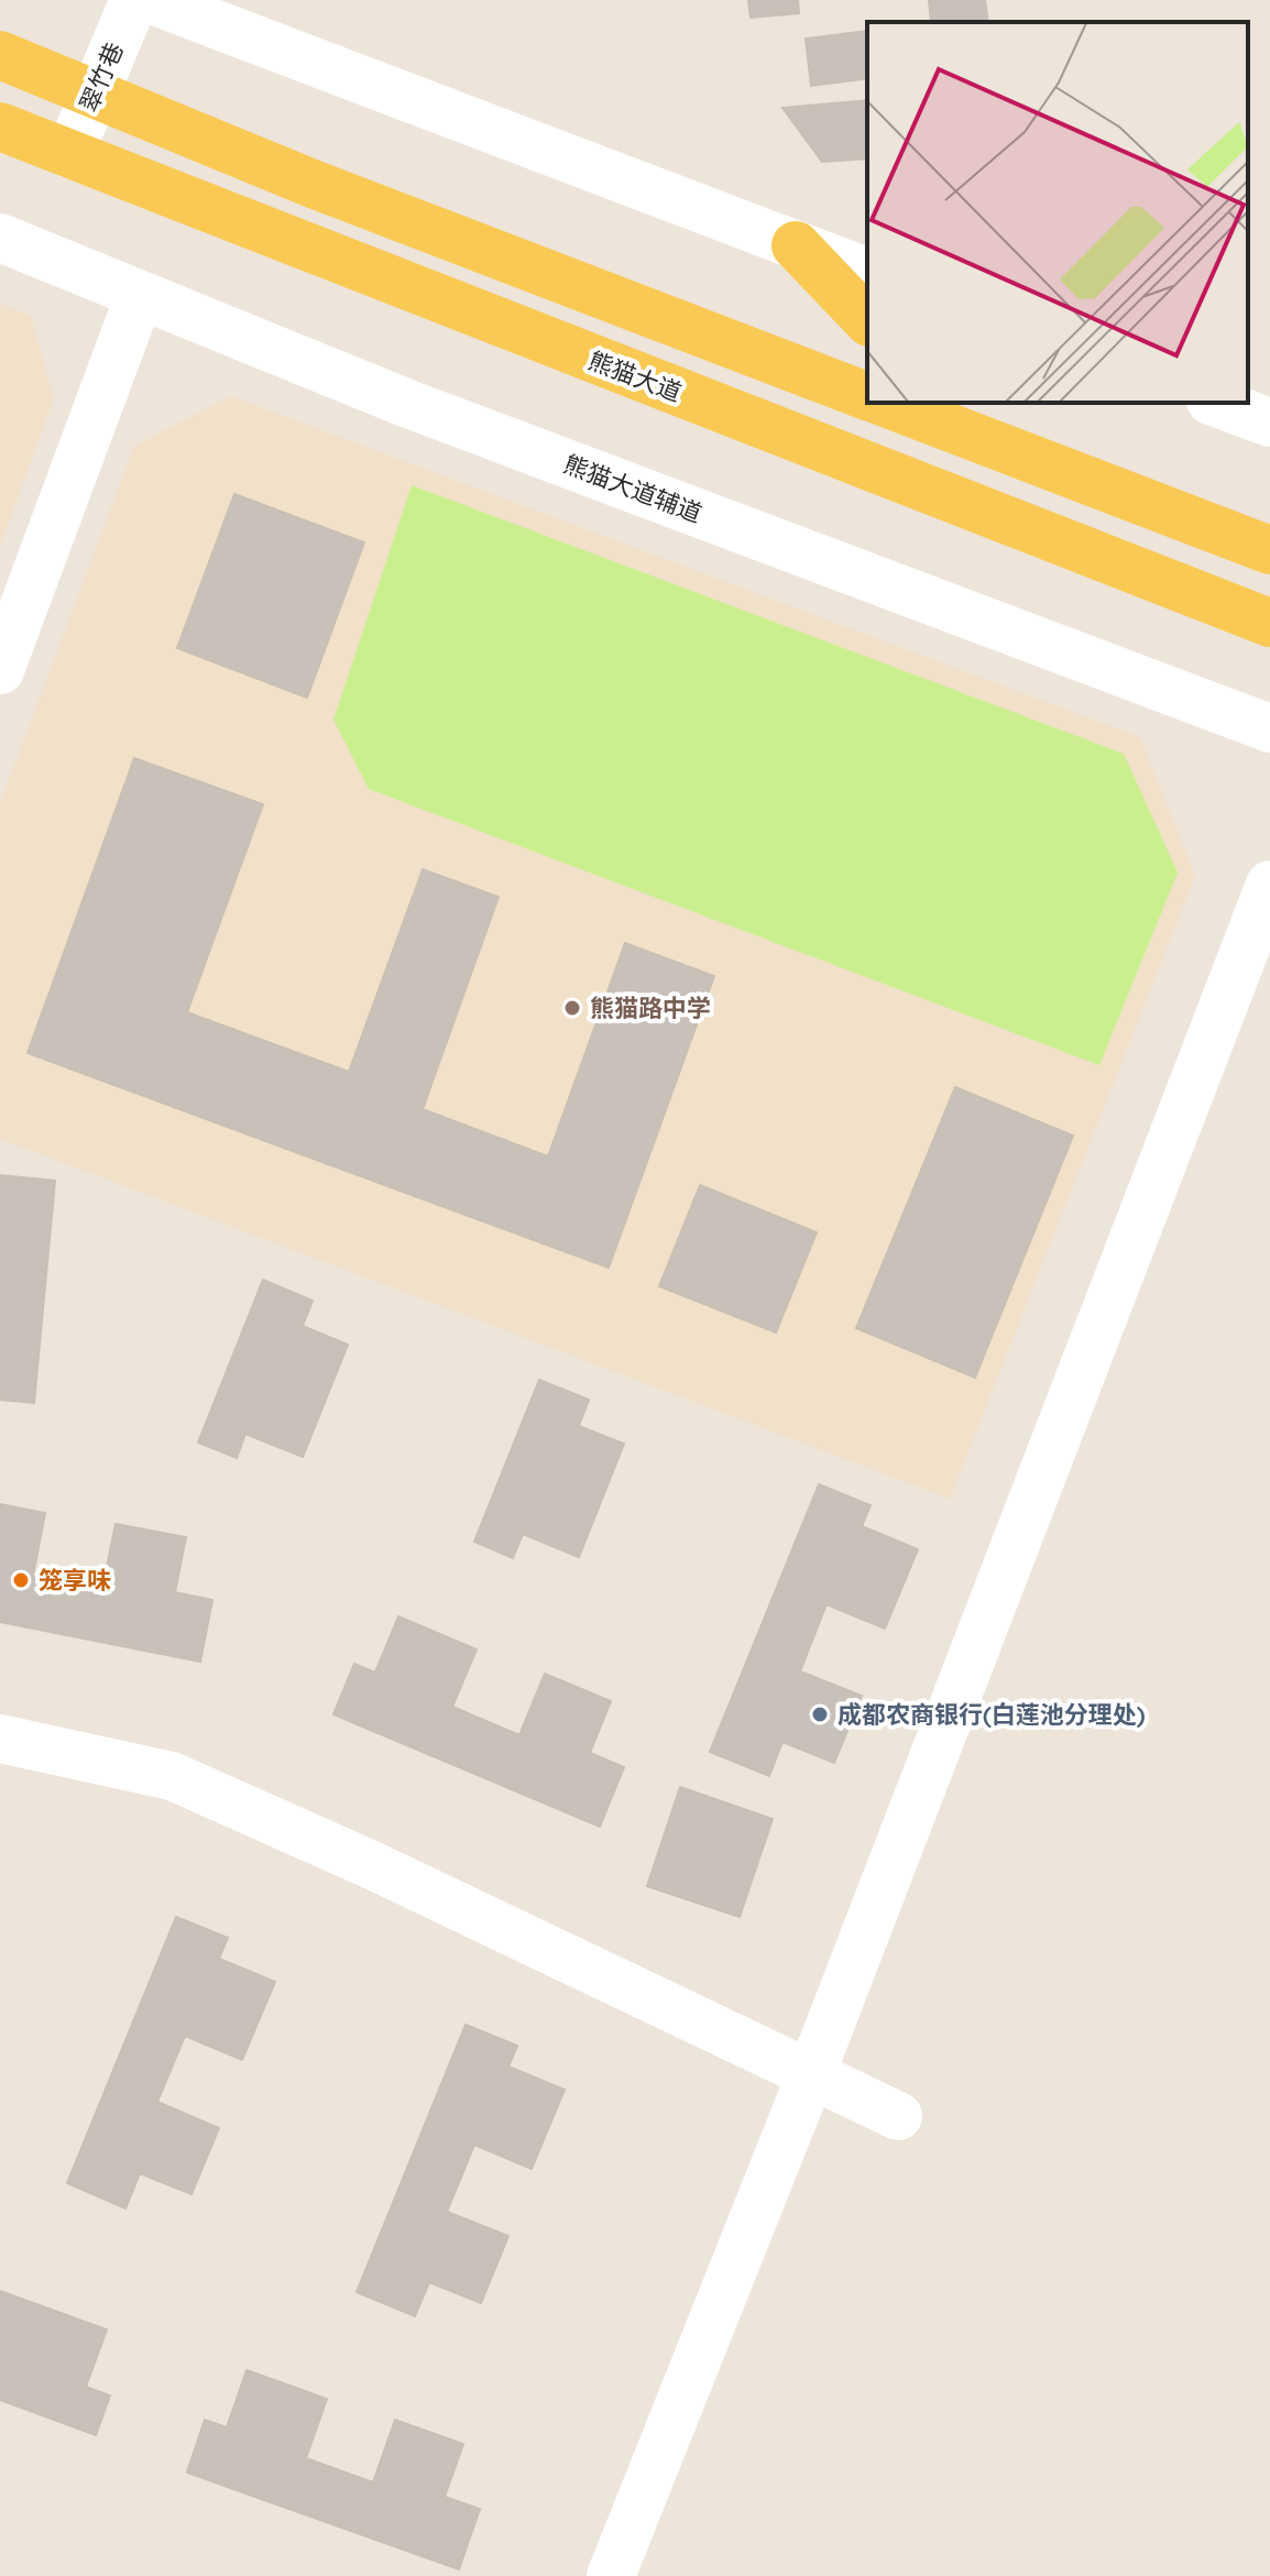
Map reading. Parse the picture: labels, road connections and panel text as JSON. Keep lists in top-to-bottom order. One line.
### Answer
{"streets":{"main road":["熊猫大道"],"street":["翠竹巷","熊猫大道辅道"]},"crossings":[["翠竹巷","熊猫大道"]],"places":["熊猫路中学","笼享味","成都农商银行(白莲池分理处)"]}
